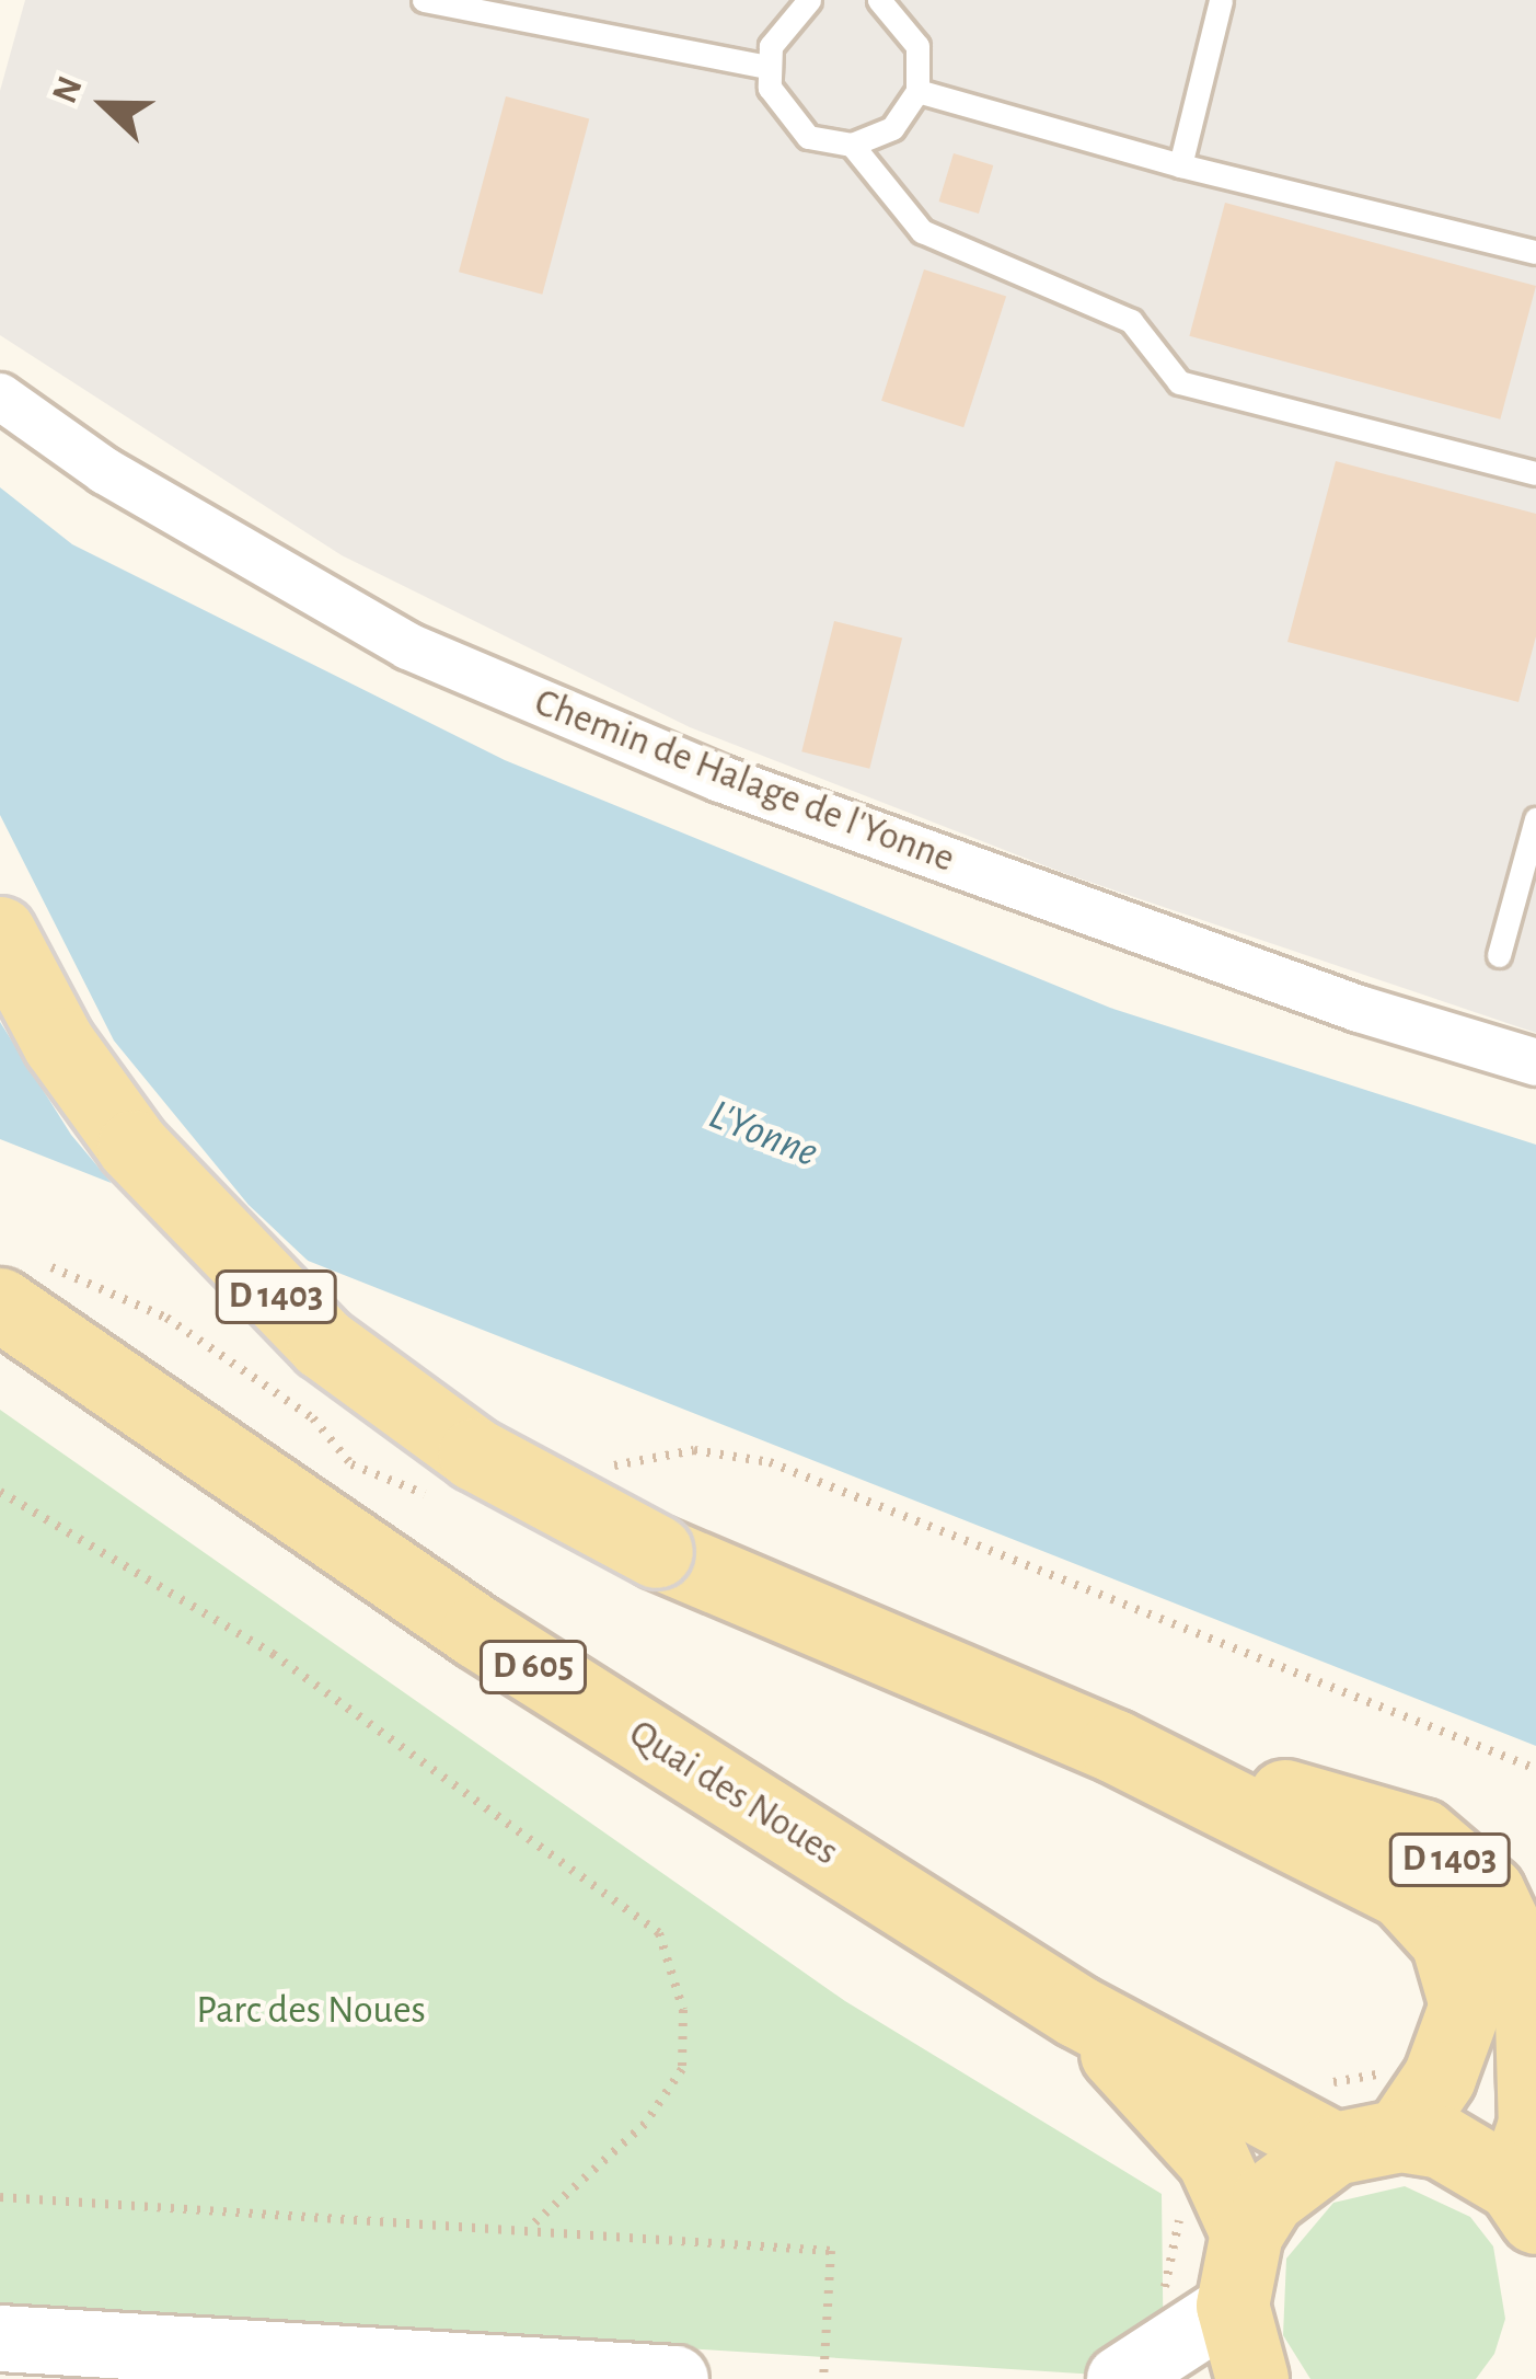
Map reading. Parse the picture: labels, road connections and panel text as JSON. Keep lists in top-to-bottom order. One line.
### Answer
{"streets":{"main road":["D 1403","D 605","Quai des Noues"],"street":["Chemin de Halage de l'Yonne"]},"crossings":[["D 1403","D 605"],["D 605","Quai des Noues"]],"water":["L'Yonne"],"parks":["Parc des Noues"],"north":"left"}
